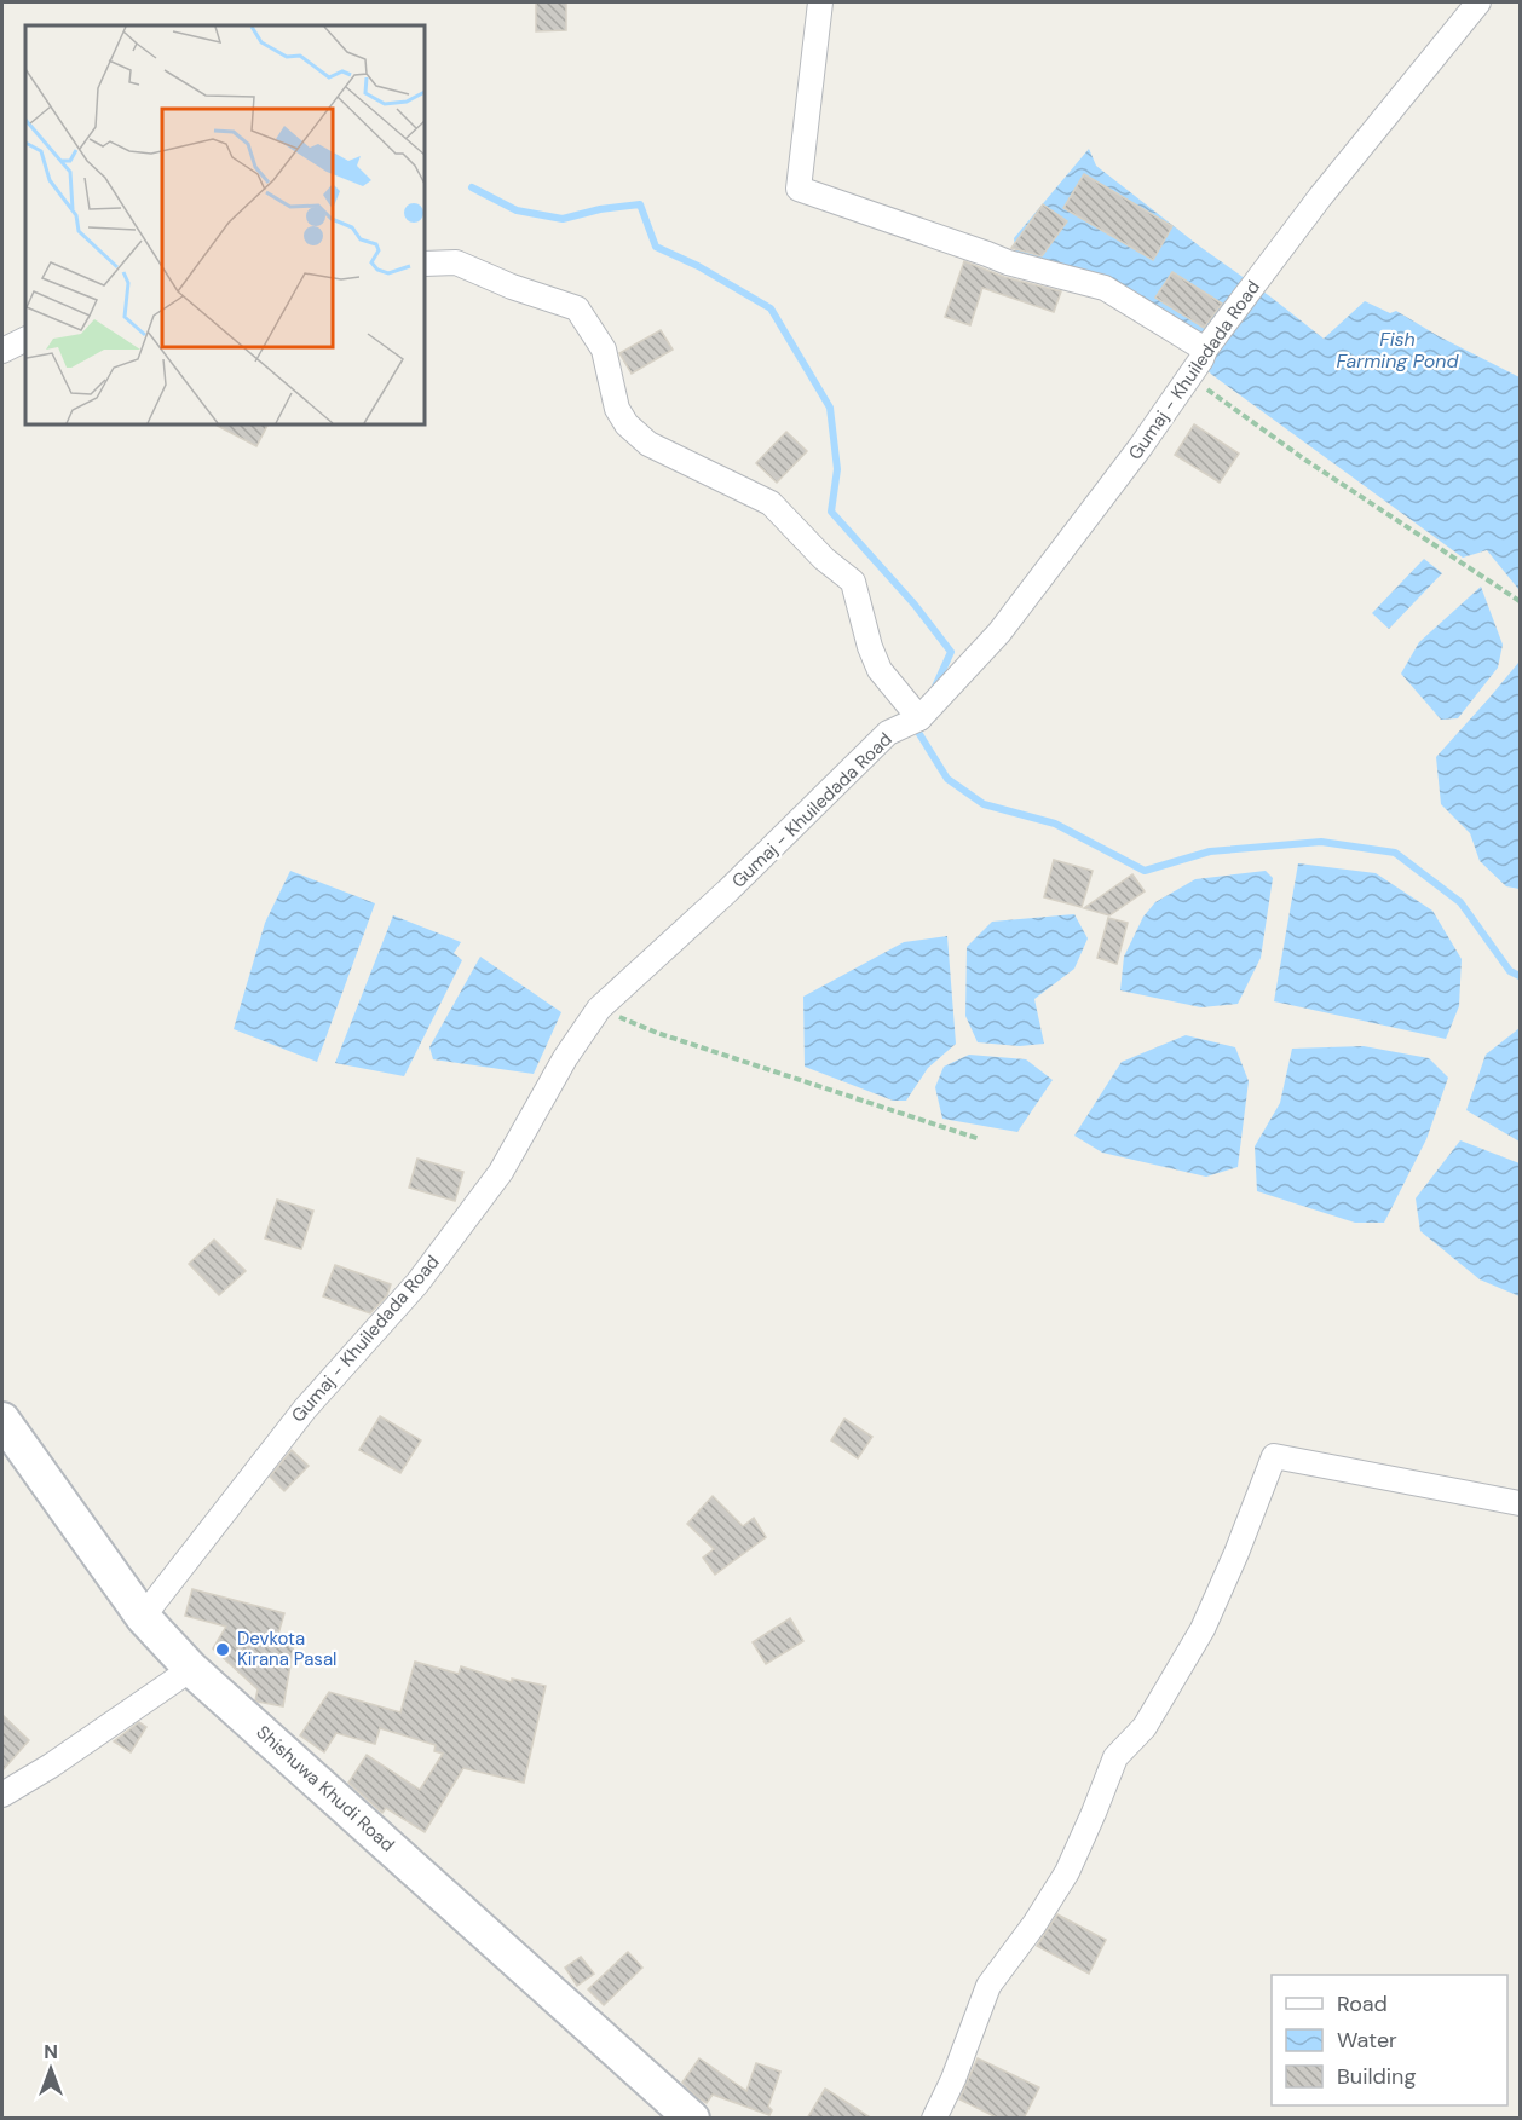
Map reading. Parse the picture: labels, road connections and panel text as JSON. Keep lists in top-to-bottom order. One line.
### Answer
{"streets":{"main road":["Shishuwa Khudi Road"],"street":["Gumaj - Khuiledada Road"]},"crossings":[["Gumaj - Khuiledada Road","Shishuwa Khudi Road"]],"water":["Fish Farming Pond"],"places":["Devkota Kirana Pasal"],"legend":["Road","Water","Building"],"north":"top"}
